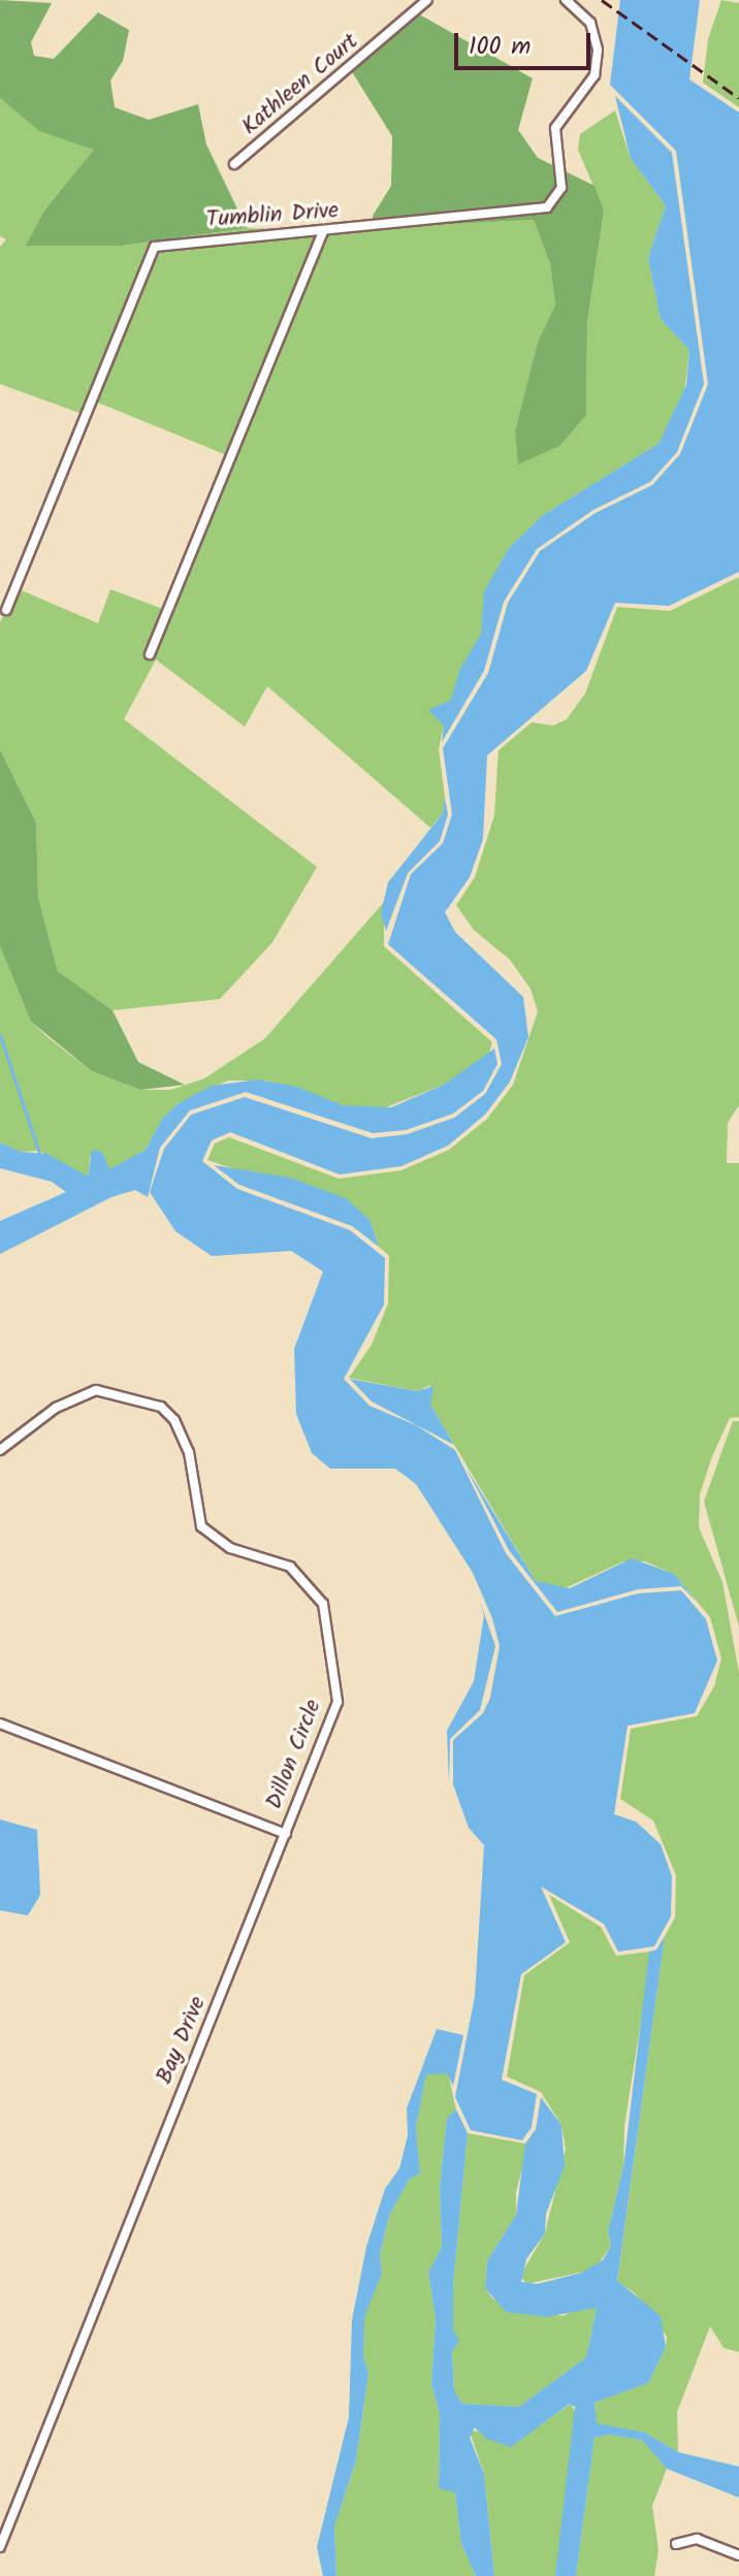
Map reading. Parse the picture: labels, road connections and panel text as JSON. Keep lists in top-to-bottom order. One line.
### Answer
{"streets":{"street":["Kathleen Court","Tumblin Drive","Dillon Circle","Bay Drive"]},"crossings":[["Dillon Circle","Bay Drive"]],"scale_bar":"100 m"}
